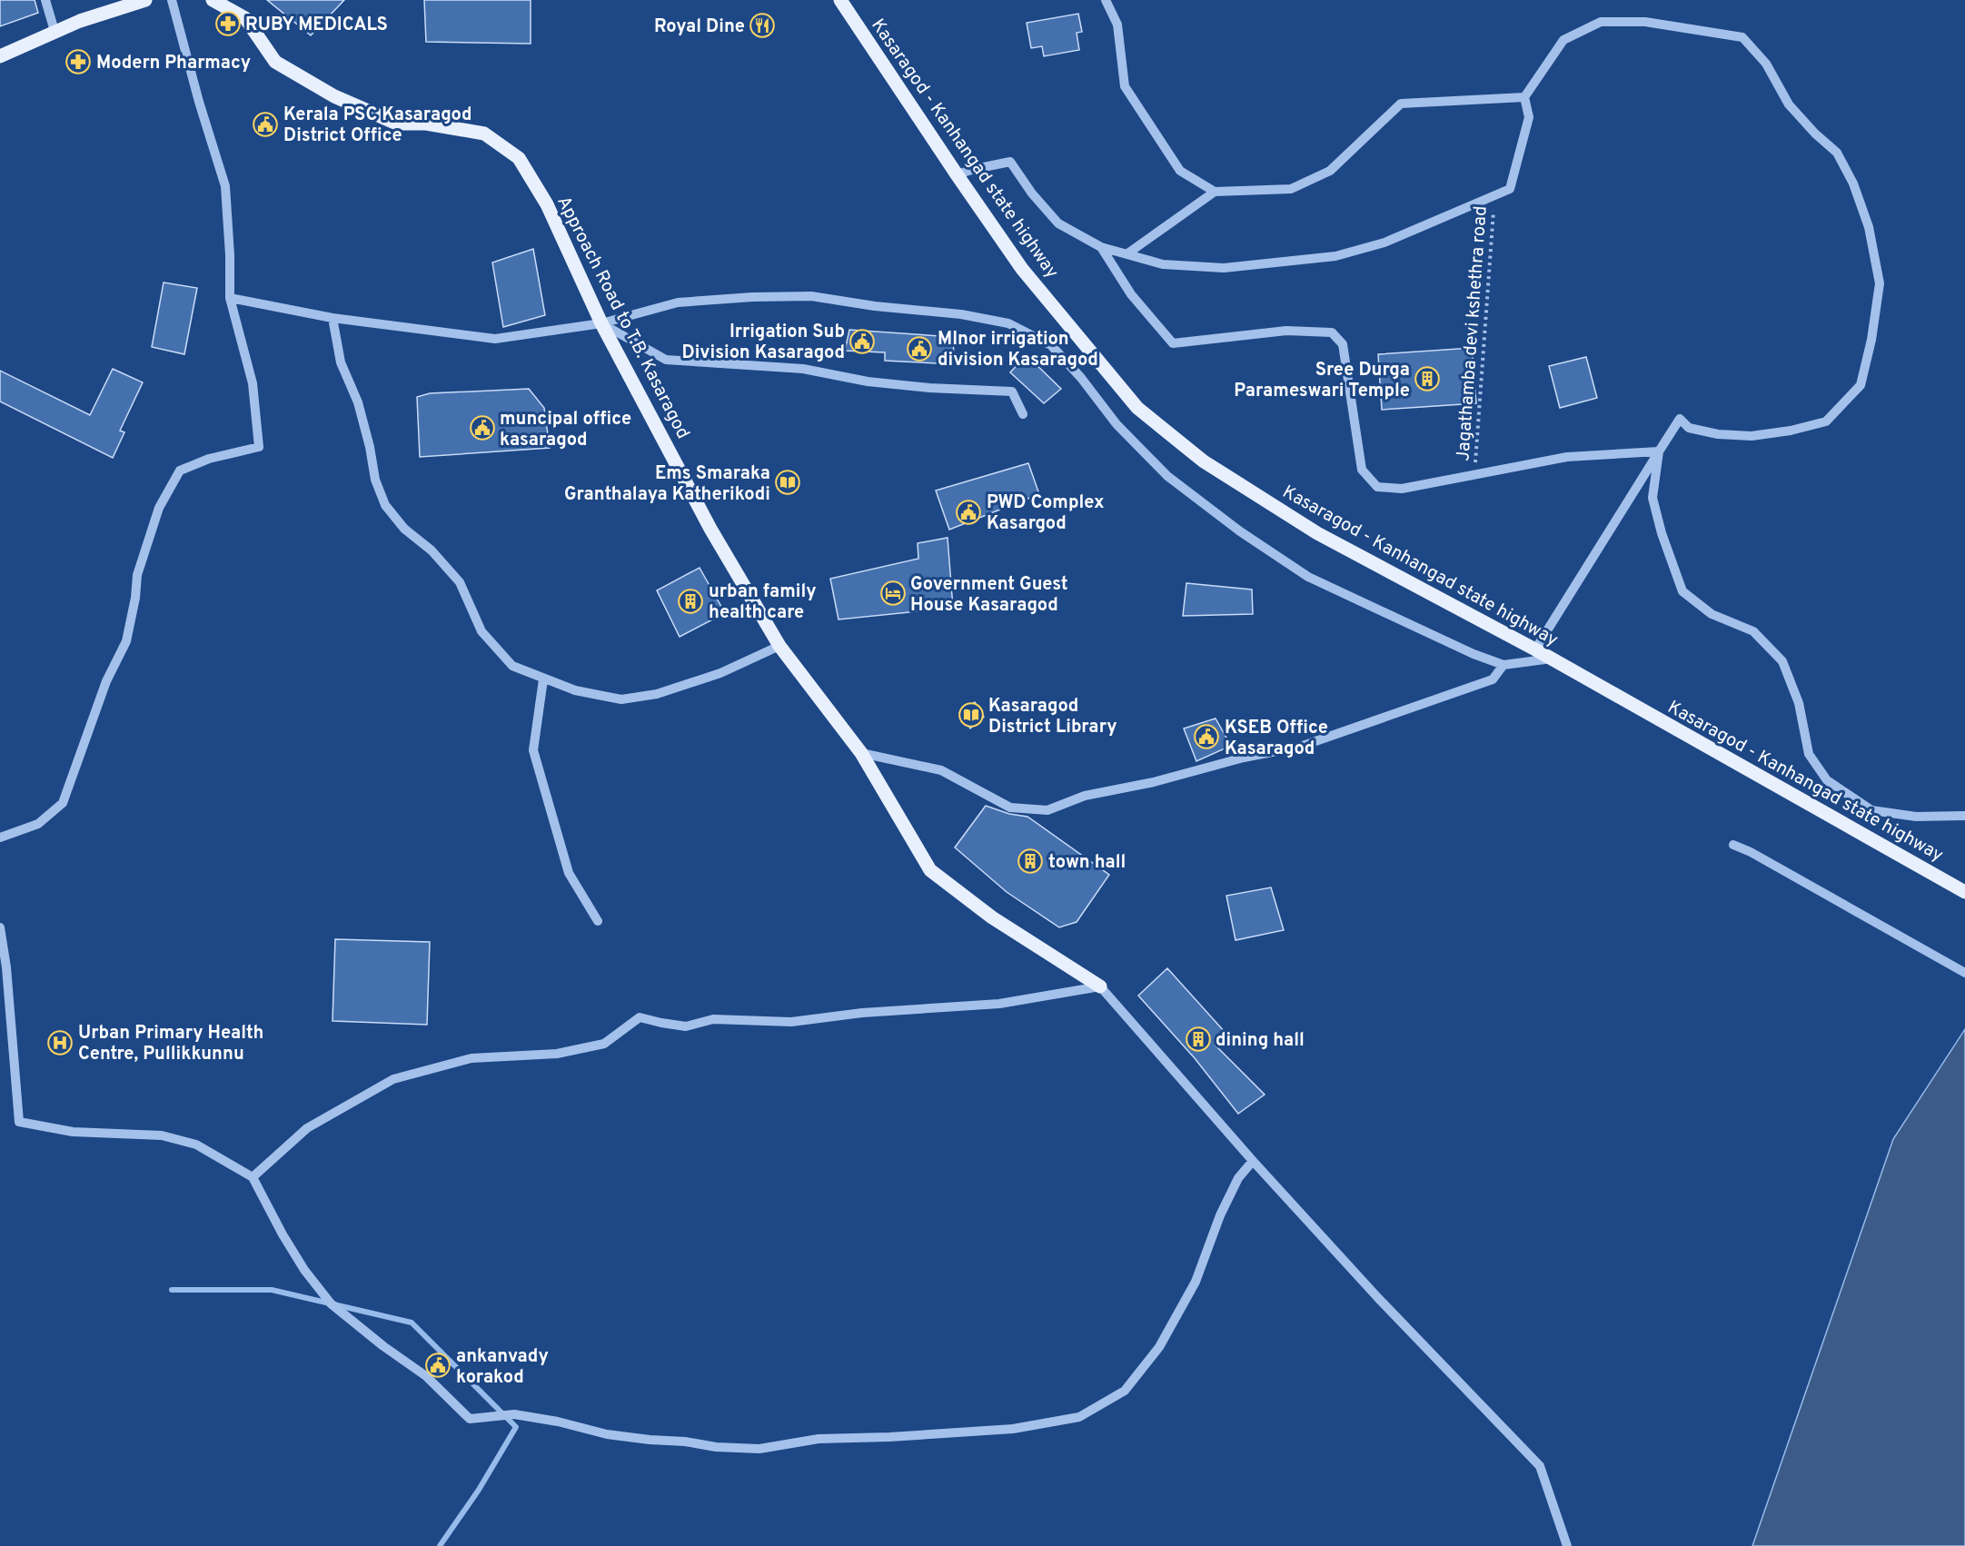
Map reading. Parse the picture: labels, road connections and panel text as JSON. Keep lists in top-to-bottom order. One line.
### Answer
{"streets":{"main road":["Kasaragod - Kanhangad state highway","Approach Road to T.B. Kasaragod"],"path":["Jagathamba devi kshethra road"]},"places":{"pharmacy":["RUBY MEDICALS","Modern Pharmacy"],"restaurant":["Royal Dine"],"public building":["Kerala PSC Kasaragod District Office","Irrigation Sub Division Kasaragod","MInor irrigation division Kasaragod","muncipal office kasaragod","PWD Complex Kasargod","KSEB Office Kasaragod","ankanvady korakod"],"building":["Sree Durga Parameswari Temple","urban family health care","town hall","dining hall"],"library":["Ems Smaraka Granthalaya Katherikodi","Kasaragod District Library"],"hotel":["Government Guest House Kasaragod"],"hospital":["Urban Primary Health Centre, Pullikkunnu"]}}
